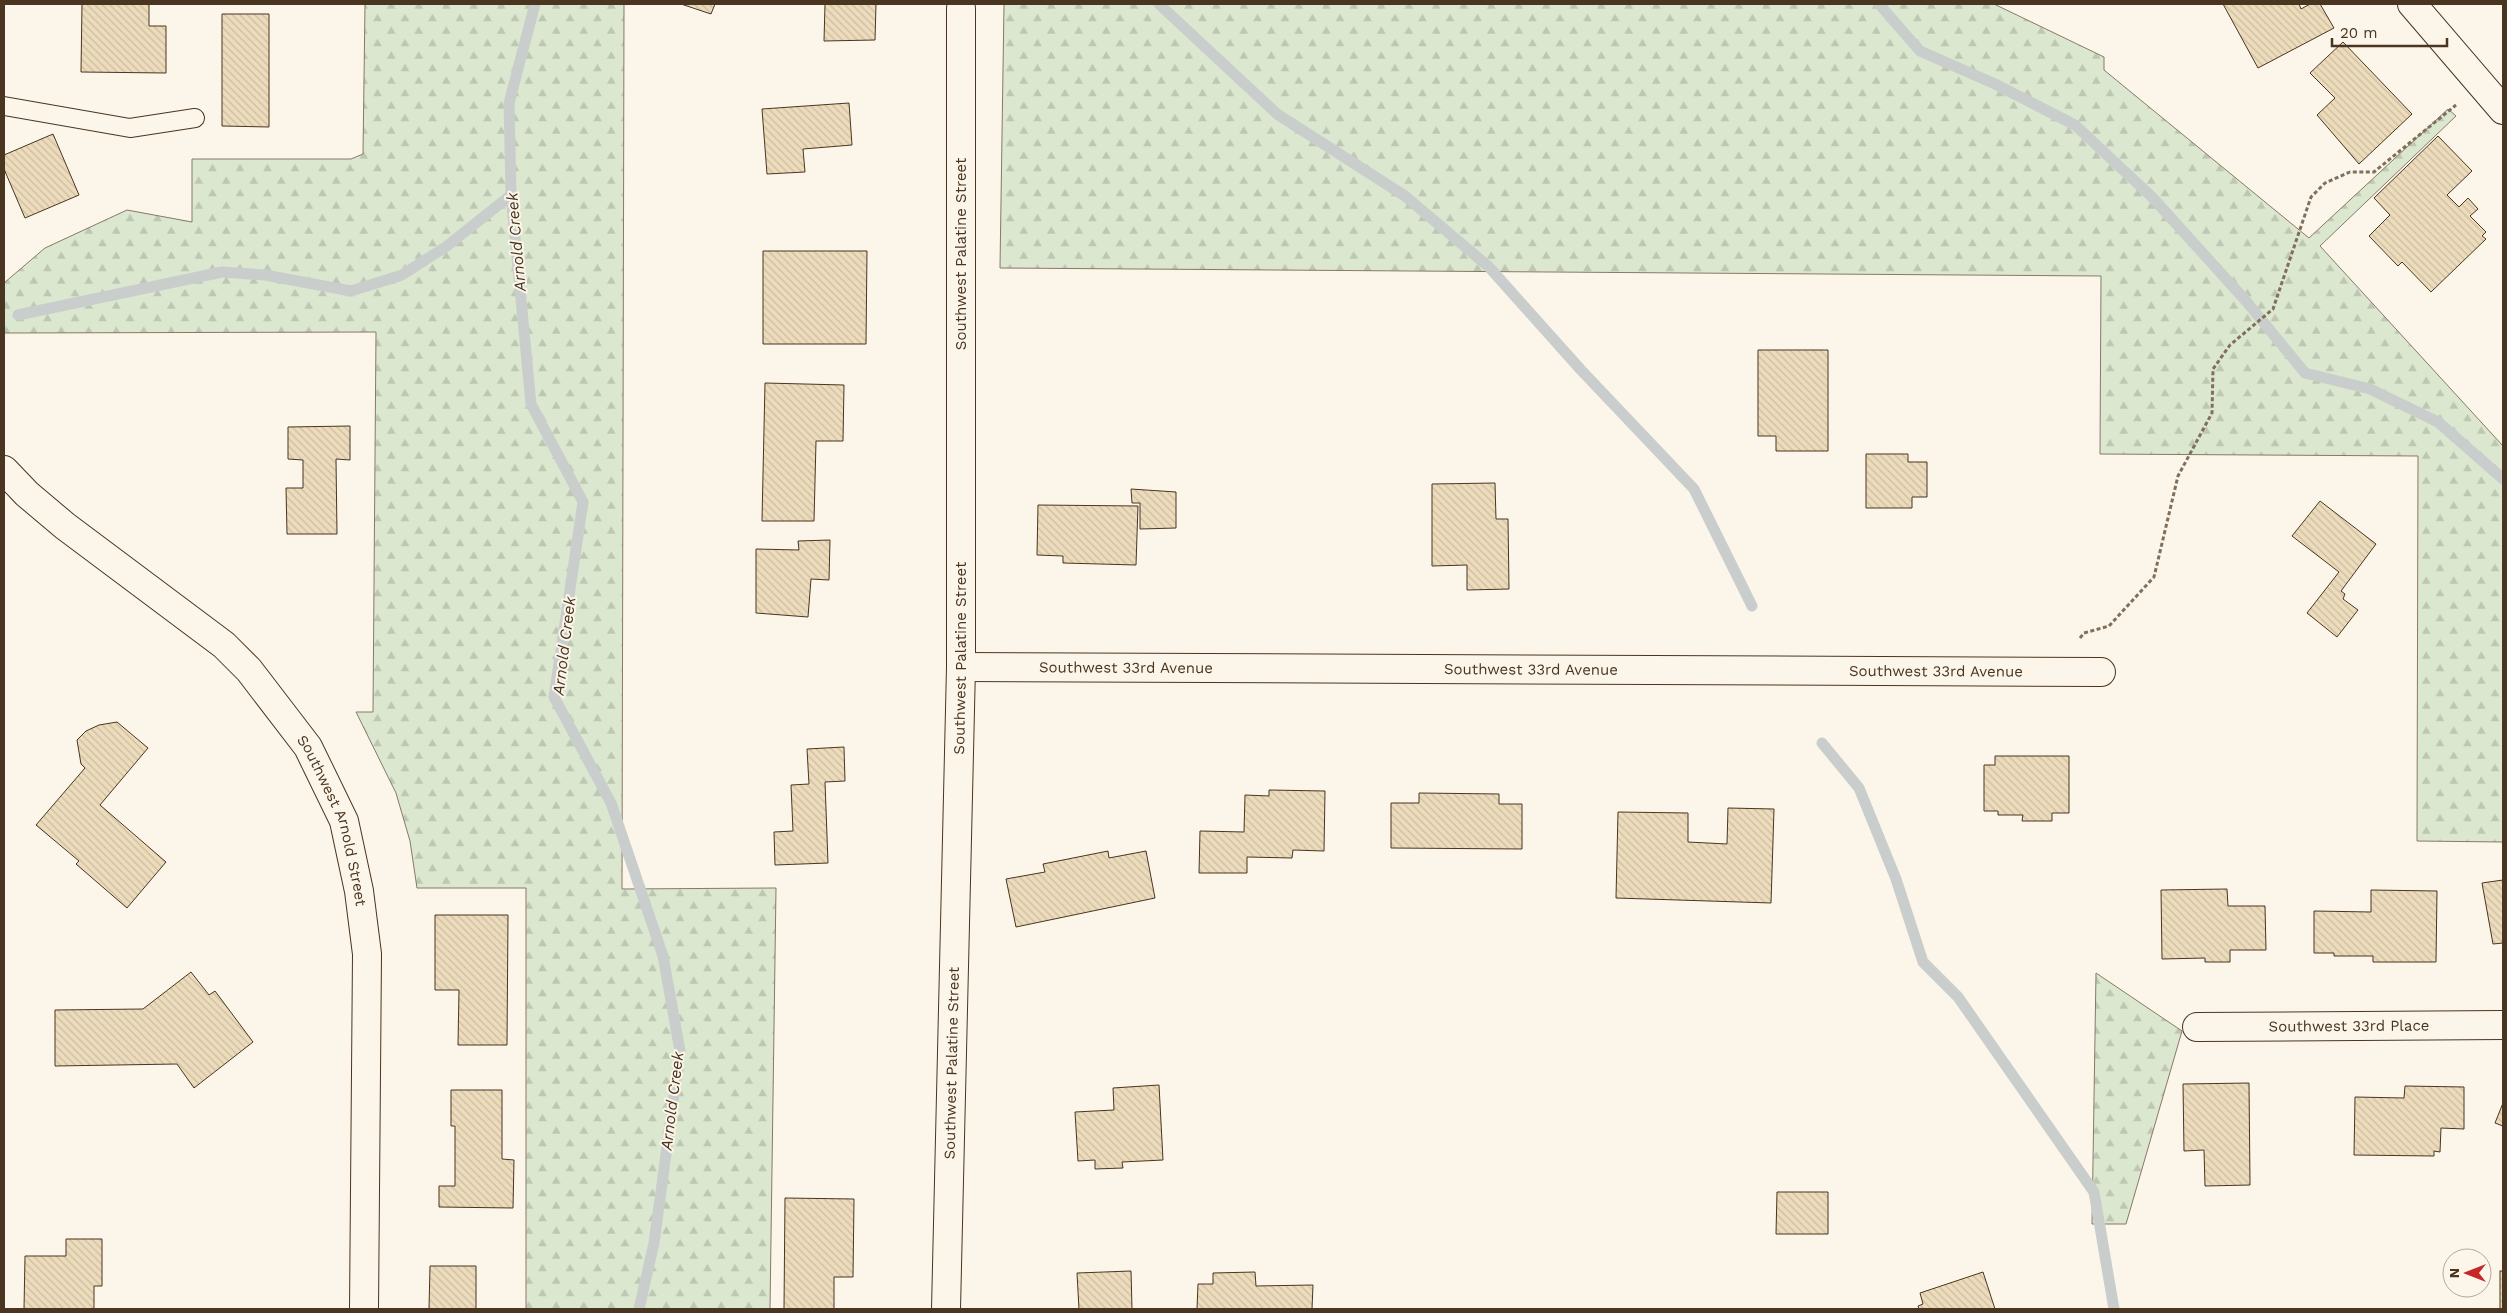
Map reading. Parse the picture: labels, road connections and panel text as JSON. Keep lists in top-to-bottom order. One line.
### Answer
{"streets":{"street":["Southwest Palatine Street","Southwest 33rd Avenue","Southwest Arnold Street","Southwest 33rd Place"]},"crossings":[["Southwest Palatine Street","Southwest 33rd Avenue"]],"water":["Arnold Creek"],"scale_bar":"20 m","north":"left"}
